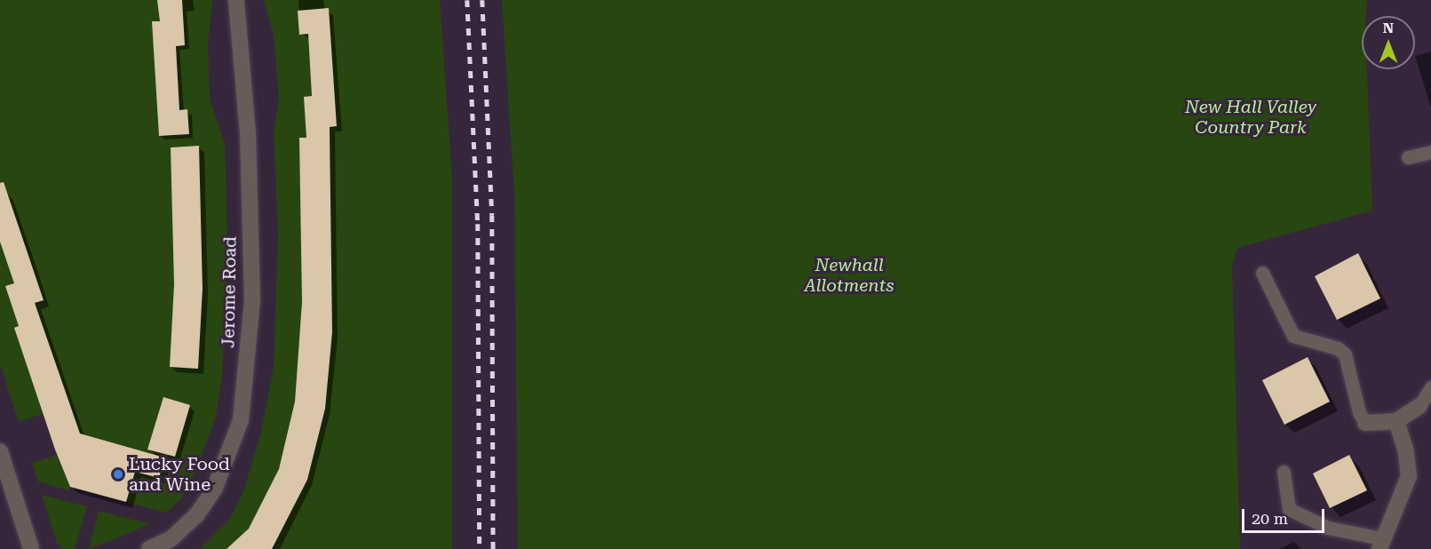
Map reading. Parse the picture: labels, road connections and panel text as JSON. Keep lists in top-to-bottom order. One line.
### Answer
{"streets":{"street":["Jerome Road"]},"parks":["New Hall Valley Country Park","Newhall Allotments"],"places":["Lucky Food and Wine"],"scale_bar":"20 m","north":"top"}
